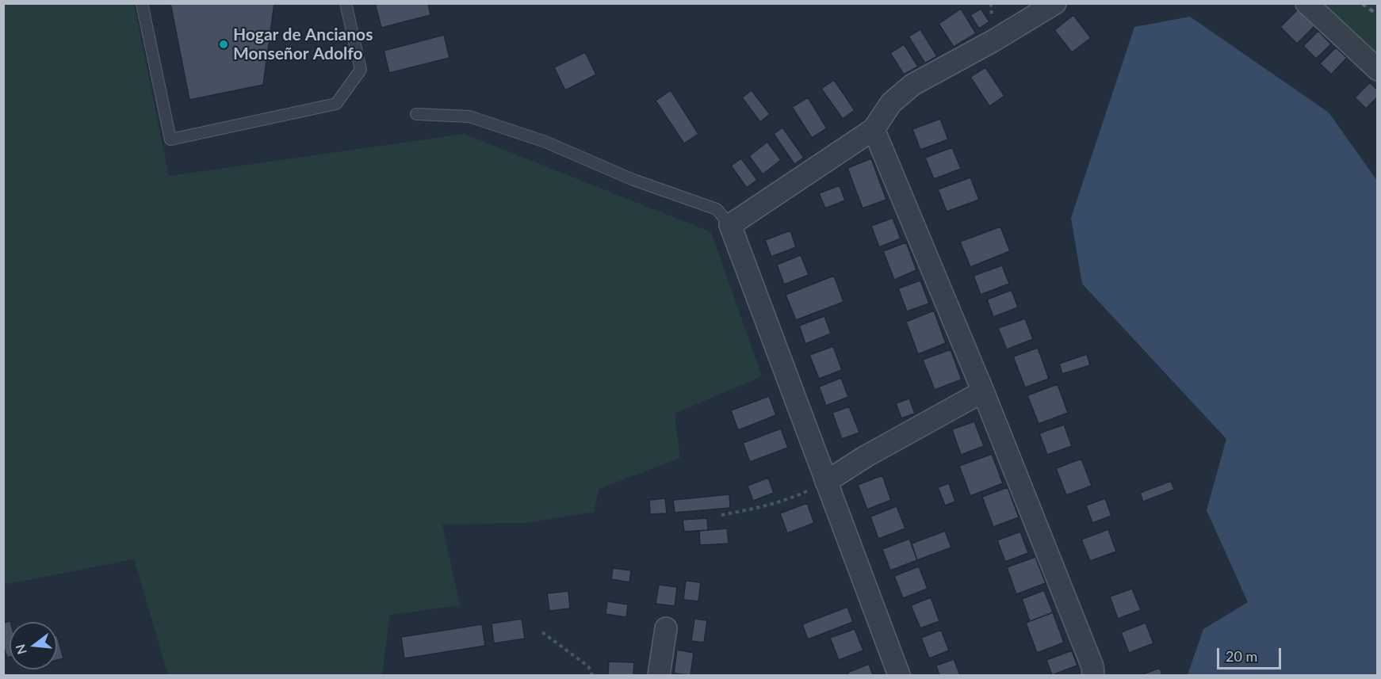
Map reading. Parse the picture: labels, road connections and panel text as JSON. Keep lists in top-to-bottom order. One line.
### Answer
{"places":["Hogar de Ancianos Monseñor Adolfo"],"scale_bar":"20 m","north":"left"}
